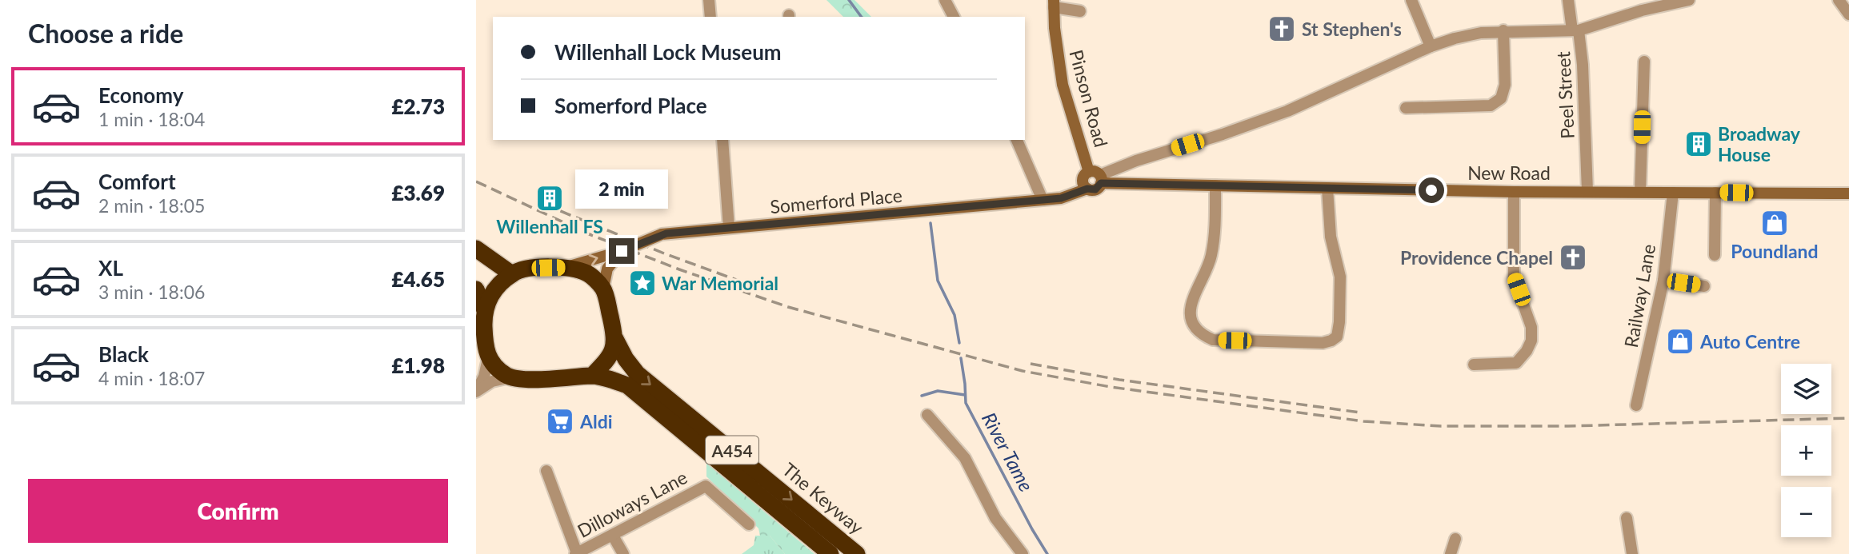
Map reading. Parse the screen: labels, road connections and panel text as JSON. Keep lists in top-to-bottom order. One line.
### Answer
{"streets":{"highway":["A454","The Keyway"],"main road":["Pinson Road","New Road","Somerford Place"],"street":["Peel Street","Railway Lane","Dilloways Lane"]},"crossings":[["Peel Street","New Road"],["Pinson Road","New Road"],["Pinson Road","Somerford Place"],["New Road","Somerford Place"],["New Road","Railway Lane"],["Somerford Place","A454"],["Somerford Place","The Keyway"],["A454","The Keyway"]],"water":["River Tame"],"places":{"church":["St Stephen's","Providence Chapel"],"building":["Broadway House","Willenhall FS"],"shop":["Poundland","Auto Centre"],"place":["War Memorial"],"supermarket":["Aldi"]},"page":{"heading":"Choose a ride","banner":["Willenhall Lock Museum","Somerford Place"],"list":[{"name":"Economy","note":"1 min · 18:04","value":"£2.73"},{"name":"Comfort","note":"2 min · 18:05","value":"£3.69"},{"name":"XL","note":"3 min · 18:06","value":"£4.65"},{"name":"Black","note":"4 min · 18:07","value":"£1.98"}],"bubble":"2 min","map_buttons":["+","−"],"buttons":"Confirm"}}
